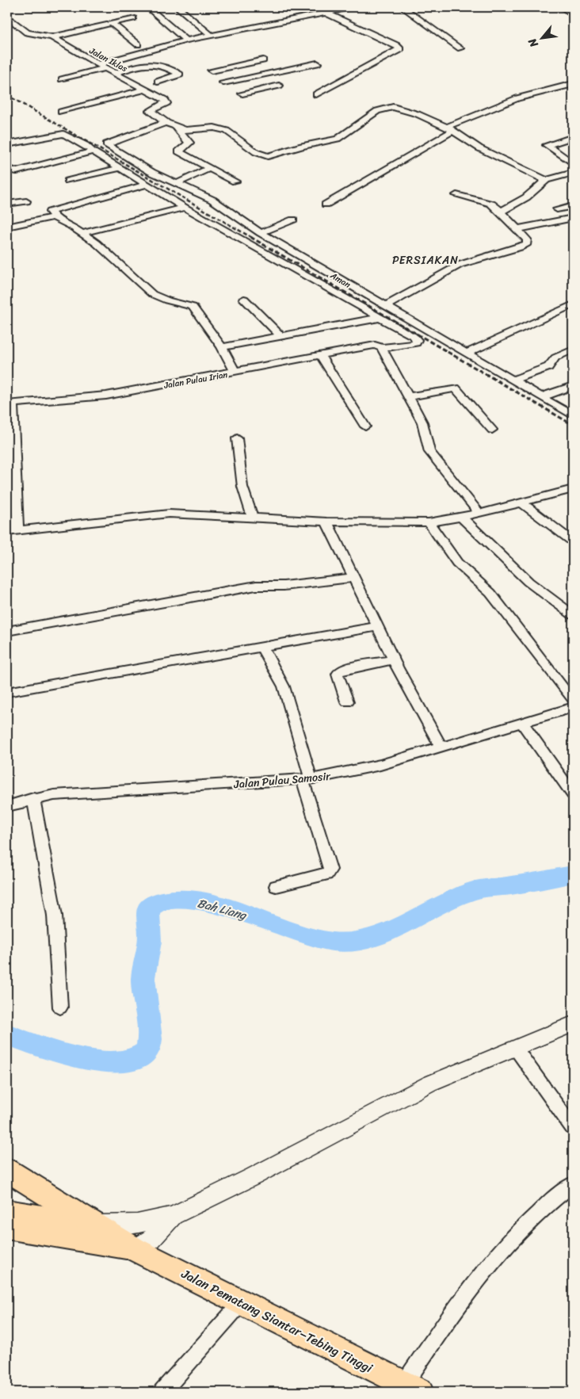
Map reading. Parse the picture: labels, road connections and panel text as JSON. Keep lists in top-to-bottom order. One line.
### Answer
{"streets":{"highway":["Jalan Pematang Siantar–Tebing Tinggi"],"street":["Jalan Iklas","Aman","Jalan Pulau Irian","Jalan Pulau Samosir"]},"crossings":[["Jalan Iklas","Aman"]],"districts":["PERSIAKAN"],"water":["Bah Liang"],"north":"bottom left"}
